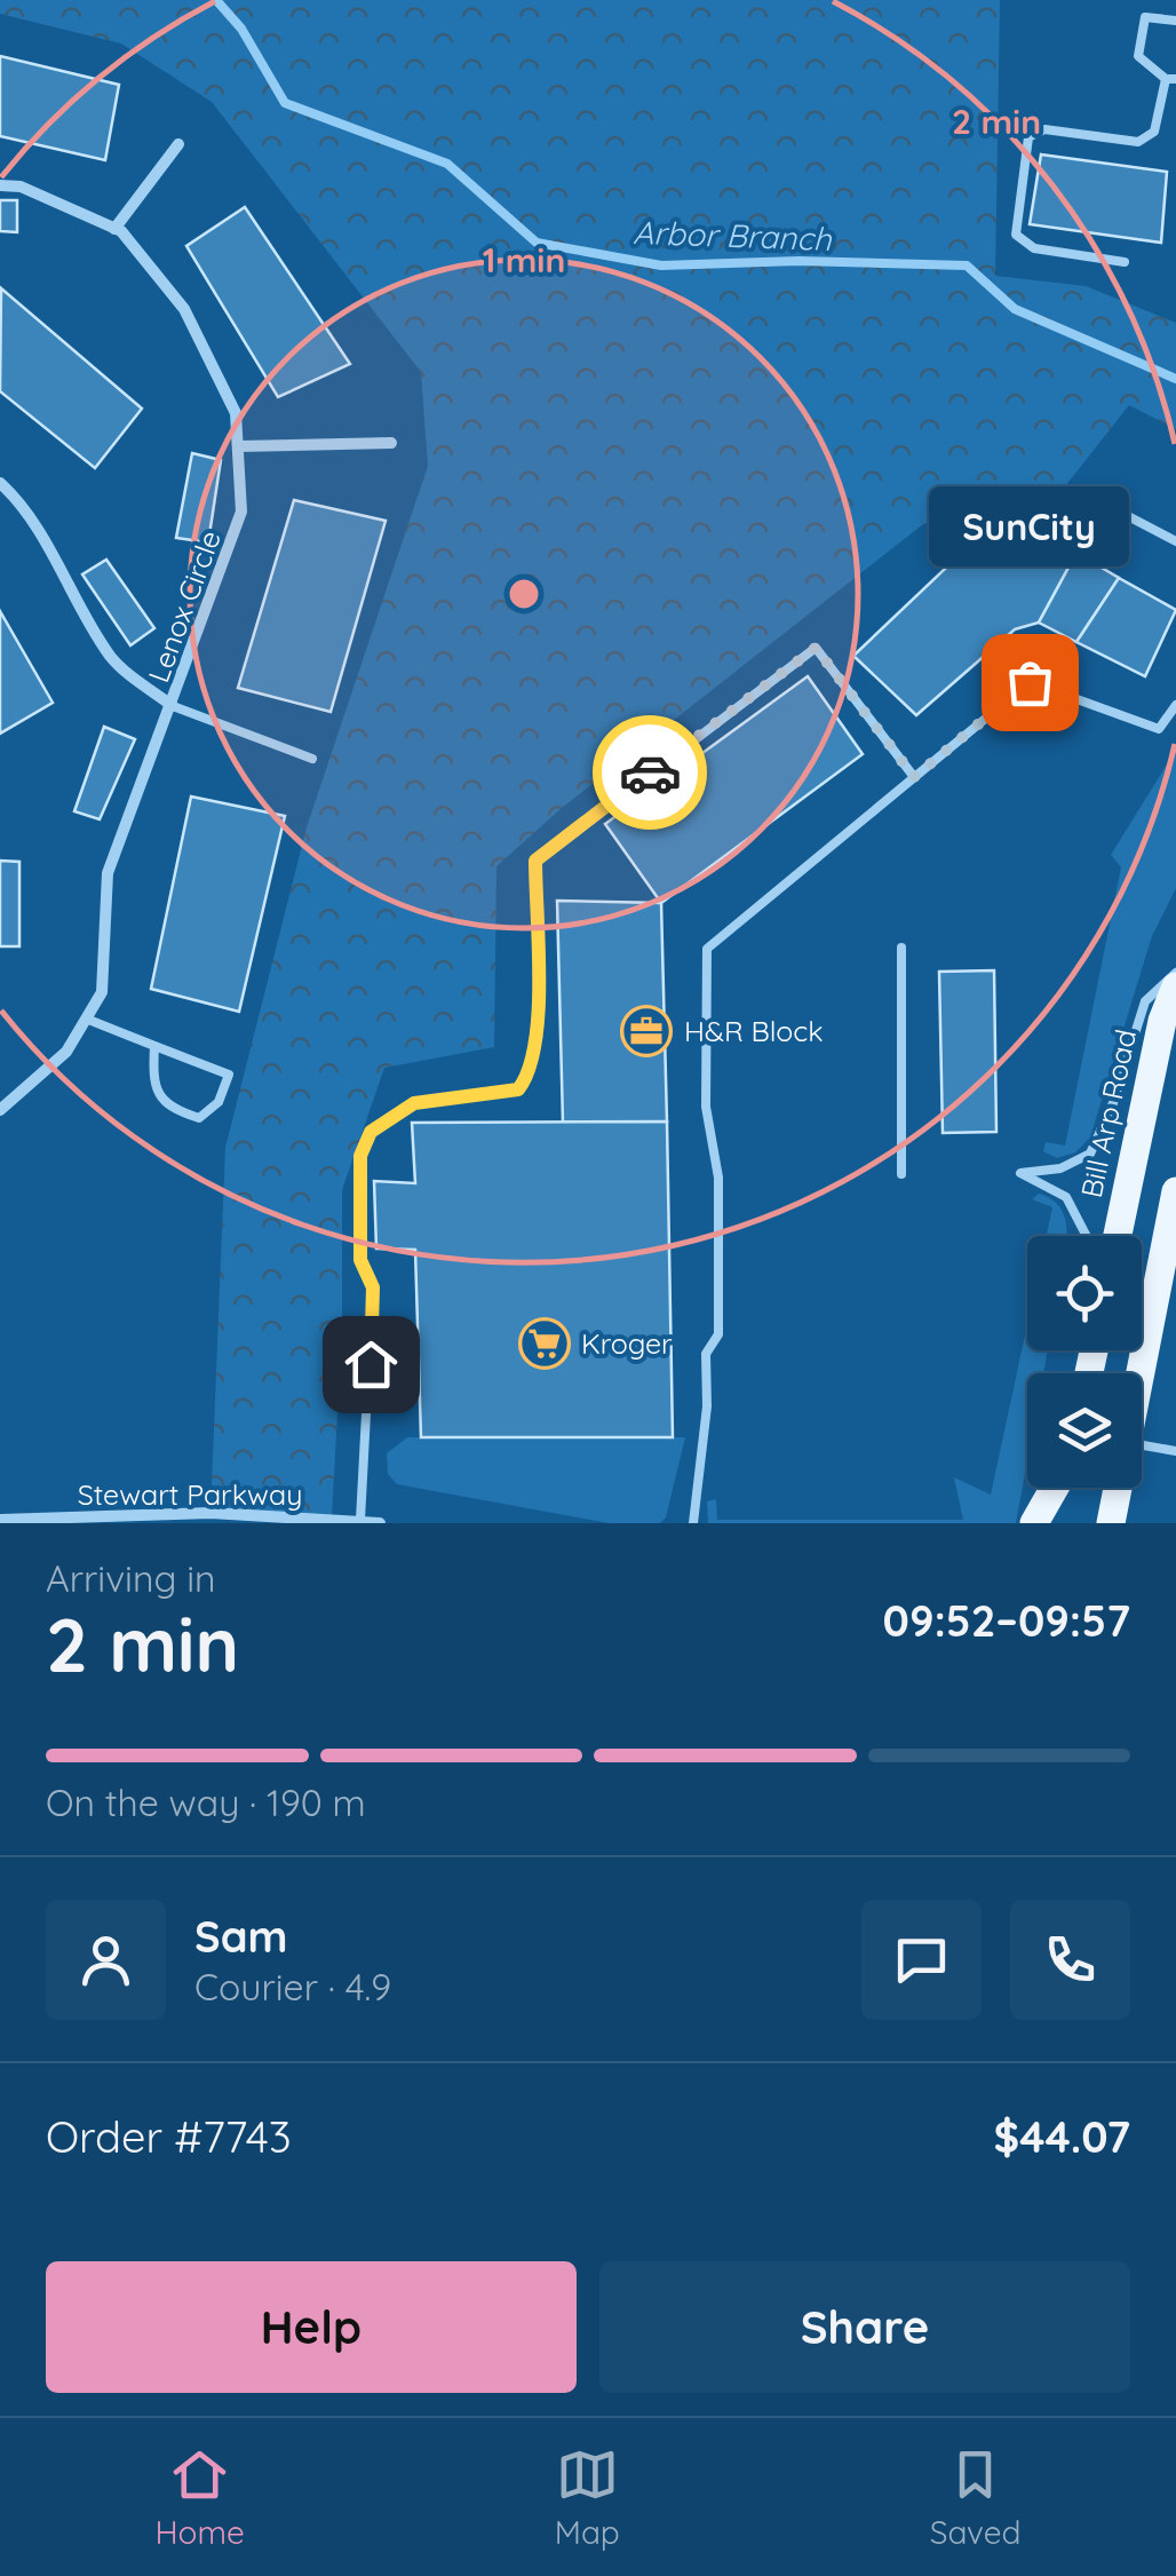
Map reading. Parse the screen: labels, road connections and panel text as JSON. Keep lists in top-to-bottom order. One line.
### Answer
{"streets":{"main road":["Bill Arp Road"],"street":["Lenox Circle","Stewart Parkway"]},"water":["Arbor Branch"],"places":{"other":["SunCity"],"office":["H&R Block"],"supermarket":["Kroger"]},"page":{"bubble":"SunCity","heading":["2 min","Arriving in","09:52–09:57"],"panel":["Sam","Courier · 4.9","Order #7743","$44.07"],"bar":"On the way · 190 m","buttons":["Help","Share"],"tabs":["Home","Map","Saved"]},"rings":["2 min","1 min"]}
